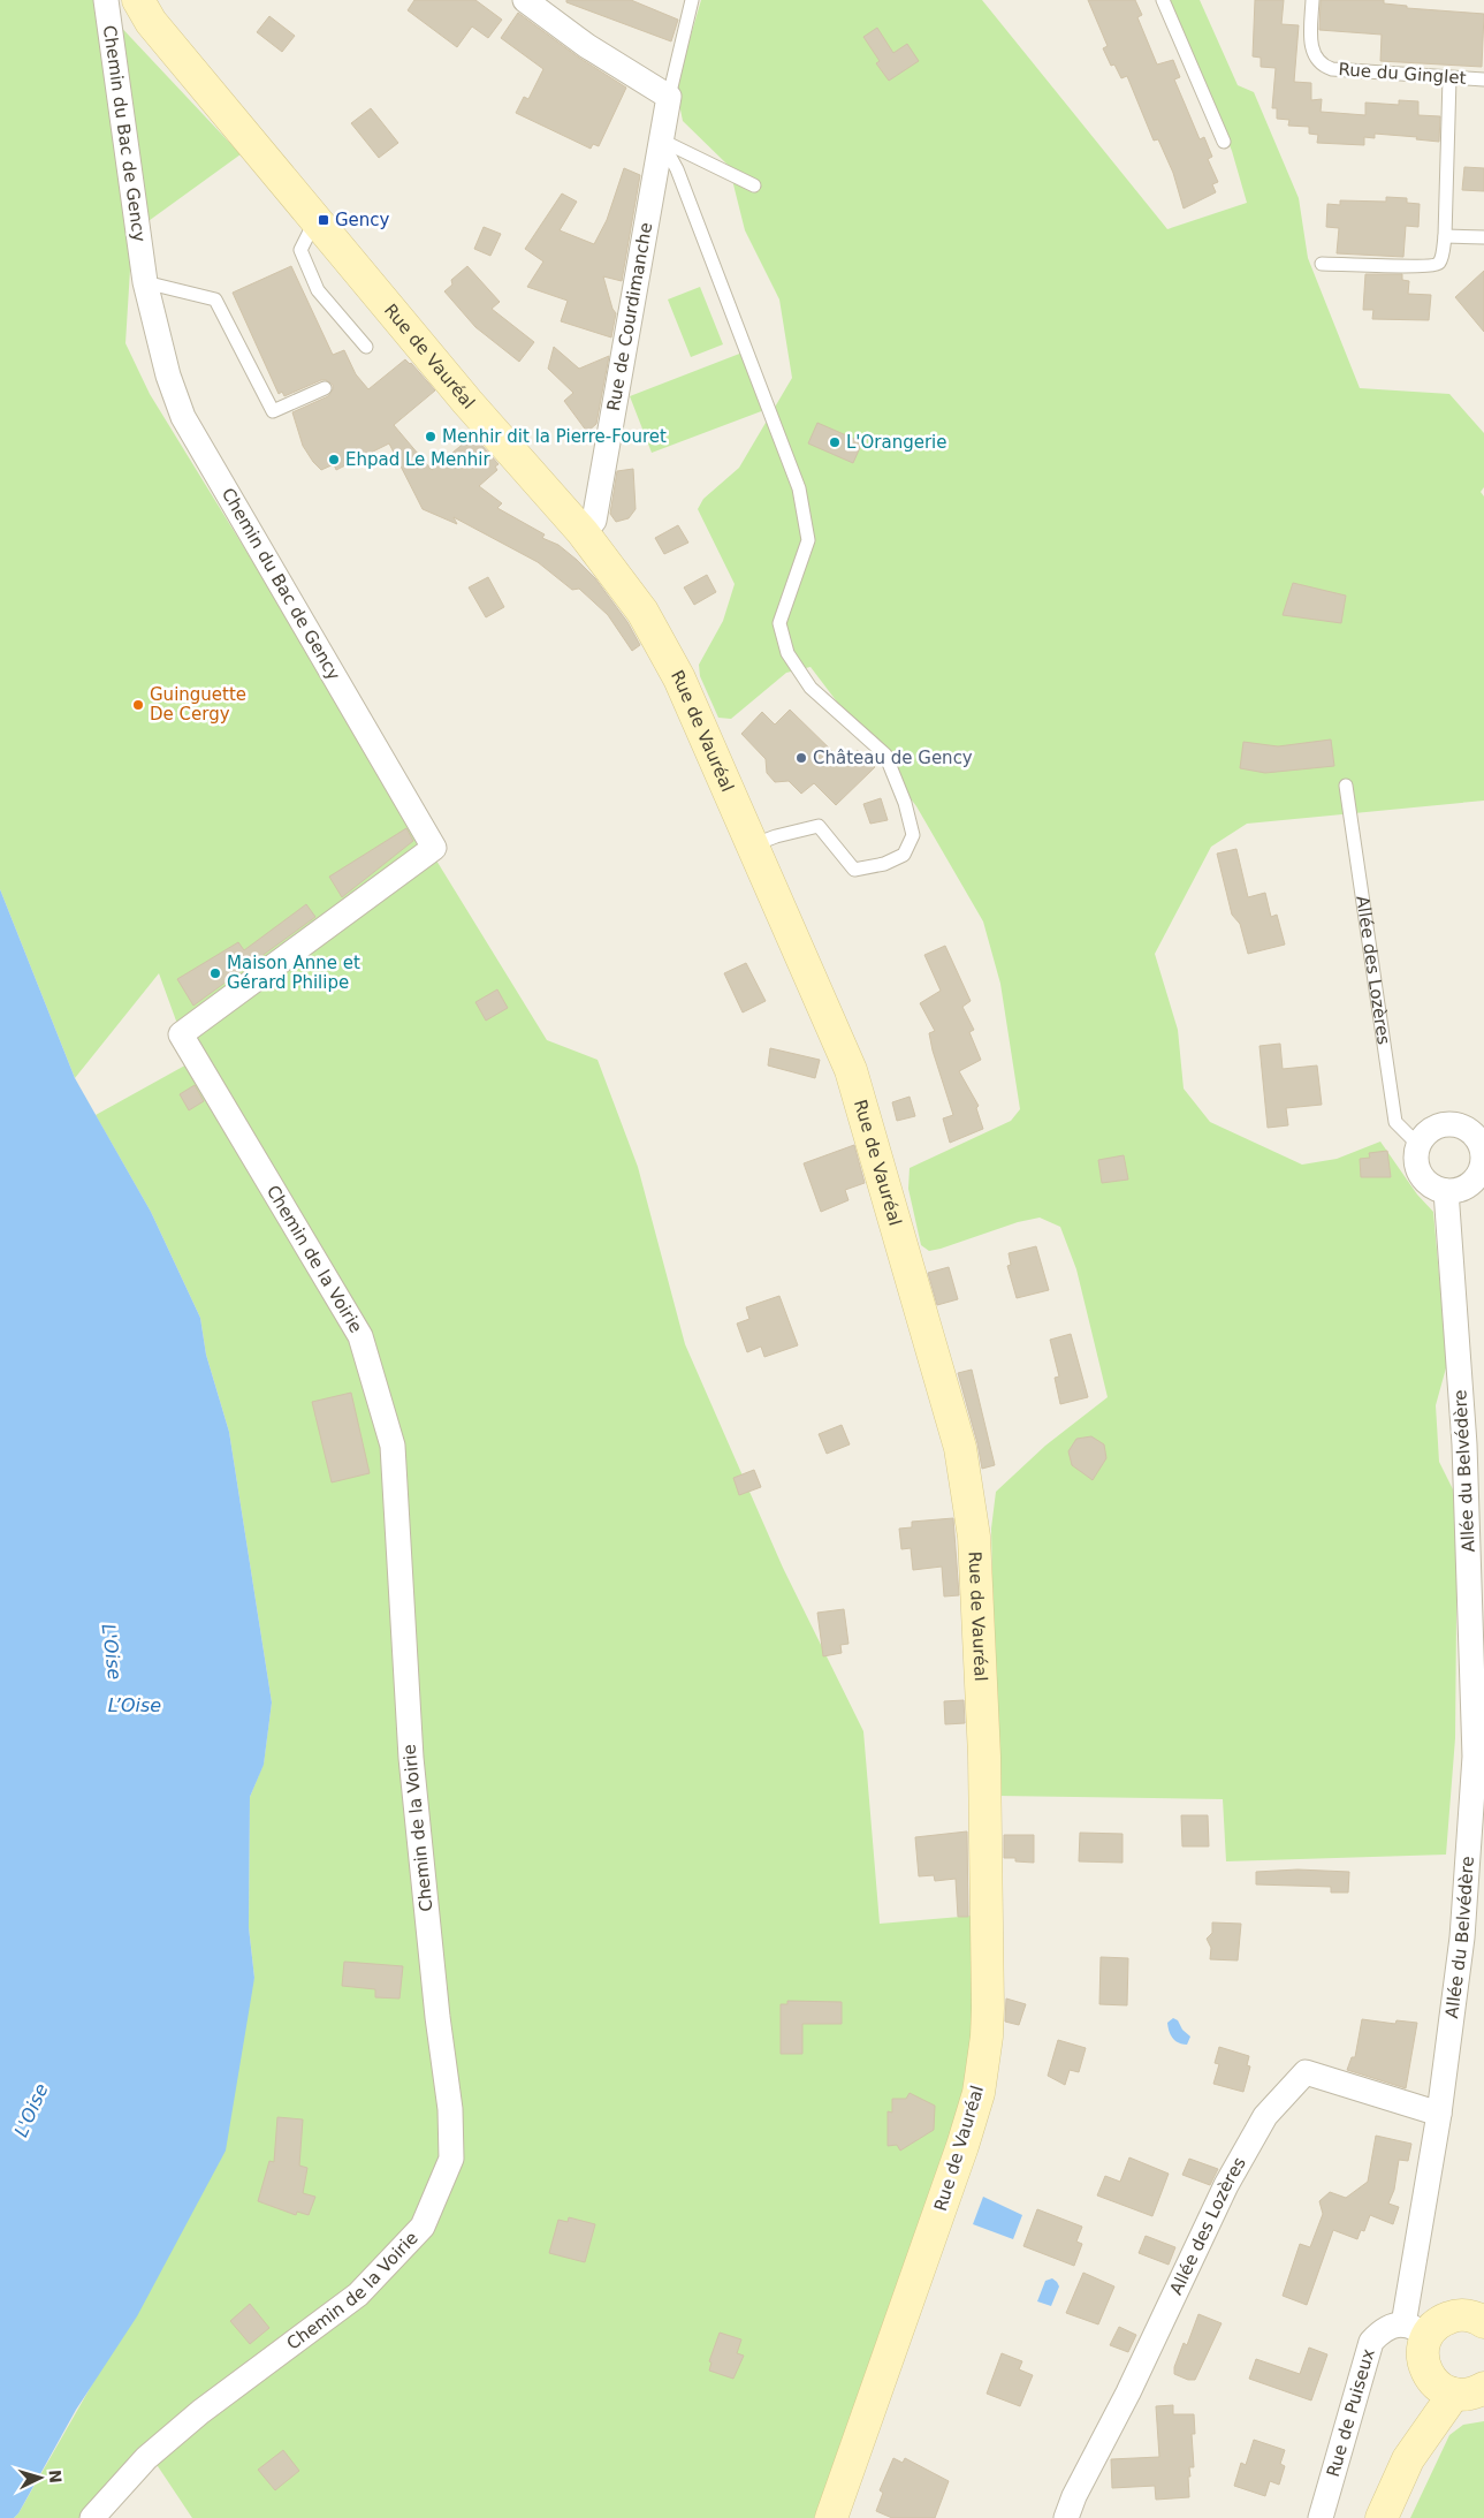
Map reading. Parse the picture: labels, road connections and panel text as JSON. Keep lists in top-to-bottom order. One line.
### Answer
{"streets":{"street":["Chemin du Bac de Gency","Rue de Courdimanche","Rue de Vauréal","Allée des Lozères","Chemin de la Voirie","Allée du Belvédère","Rue de Puiseux"],"lane":["Rue du Ginglet"]},"crossings":[["Chemin du Bac de Gency","Chemin de la Voirie"],["Rue de Courdimanche","Rue de Vauréal"],["Allée des Lozères","Allée du Belvédère"],["Allée du Belvédère","Rue de Puiseux"]],"water":["L'Oise","L’Oise"],"places":{"transit":["Gency"],"other":["Menhir dit la Pierre-Fouret","L'Orangerie","Ehpad Le Menhir","Guinguette De Cergy","Château de Gency","Maison Anne et Gérard Philipe"]},"north":"right"}
